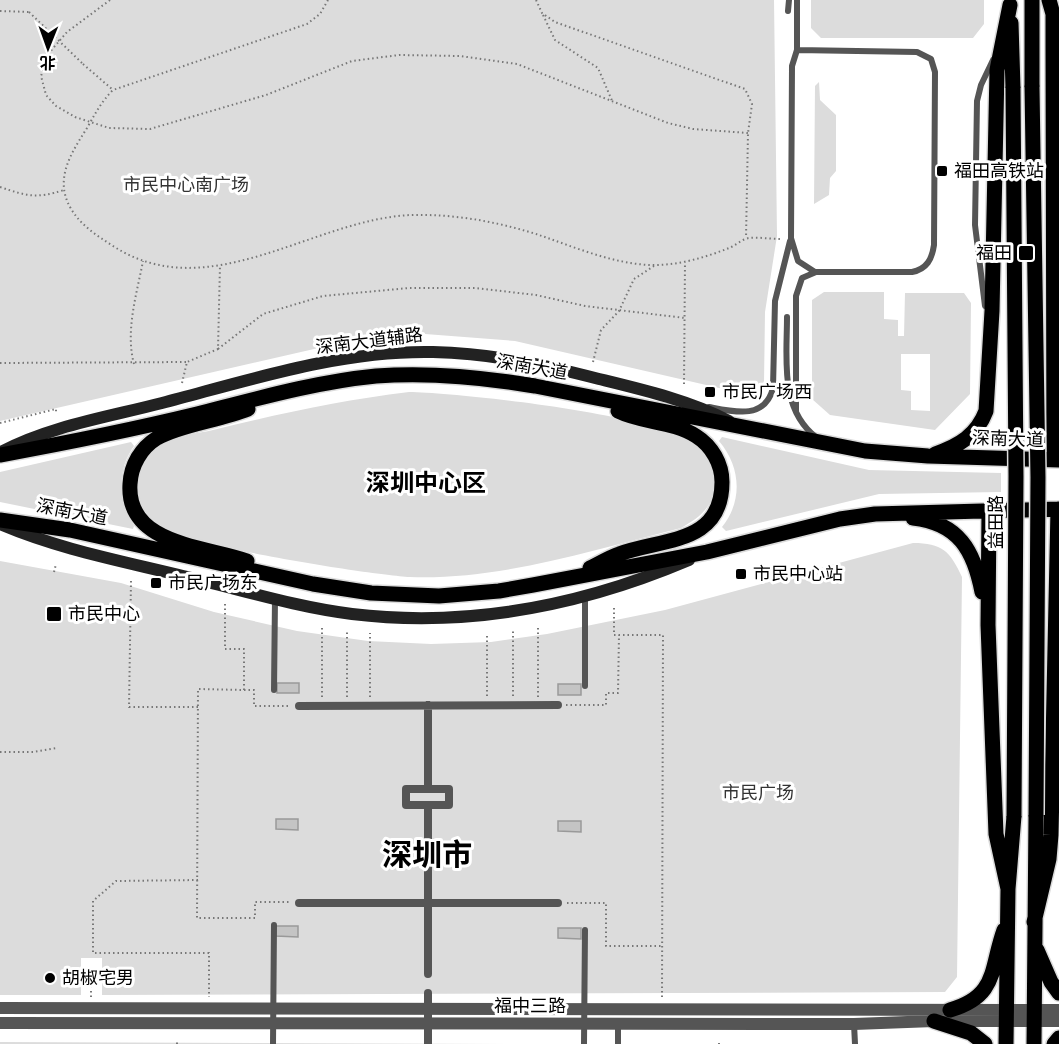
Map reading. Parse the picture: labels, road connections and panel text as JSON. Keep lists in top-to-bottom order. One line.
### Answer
{"streets":{"main road":["深南大道辅路","深南大道","益田路"],"street":["福中三路"]},"crossings":[["深南大道辅路","深南大道"],["益田路","福中三路"]],"districts":["深圳中心区","深圳市"],"parks":["市民中心南广场","市民广场"],"places":{"transit":["福田高铁站","福田","市民广场西","市民中心站","市民广场东","市民中心"],"other":["胡椒宅男"]},"north":"bottom"}
